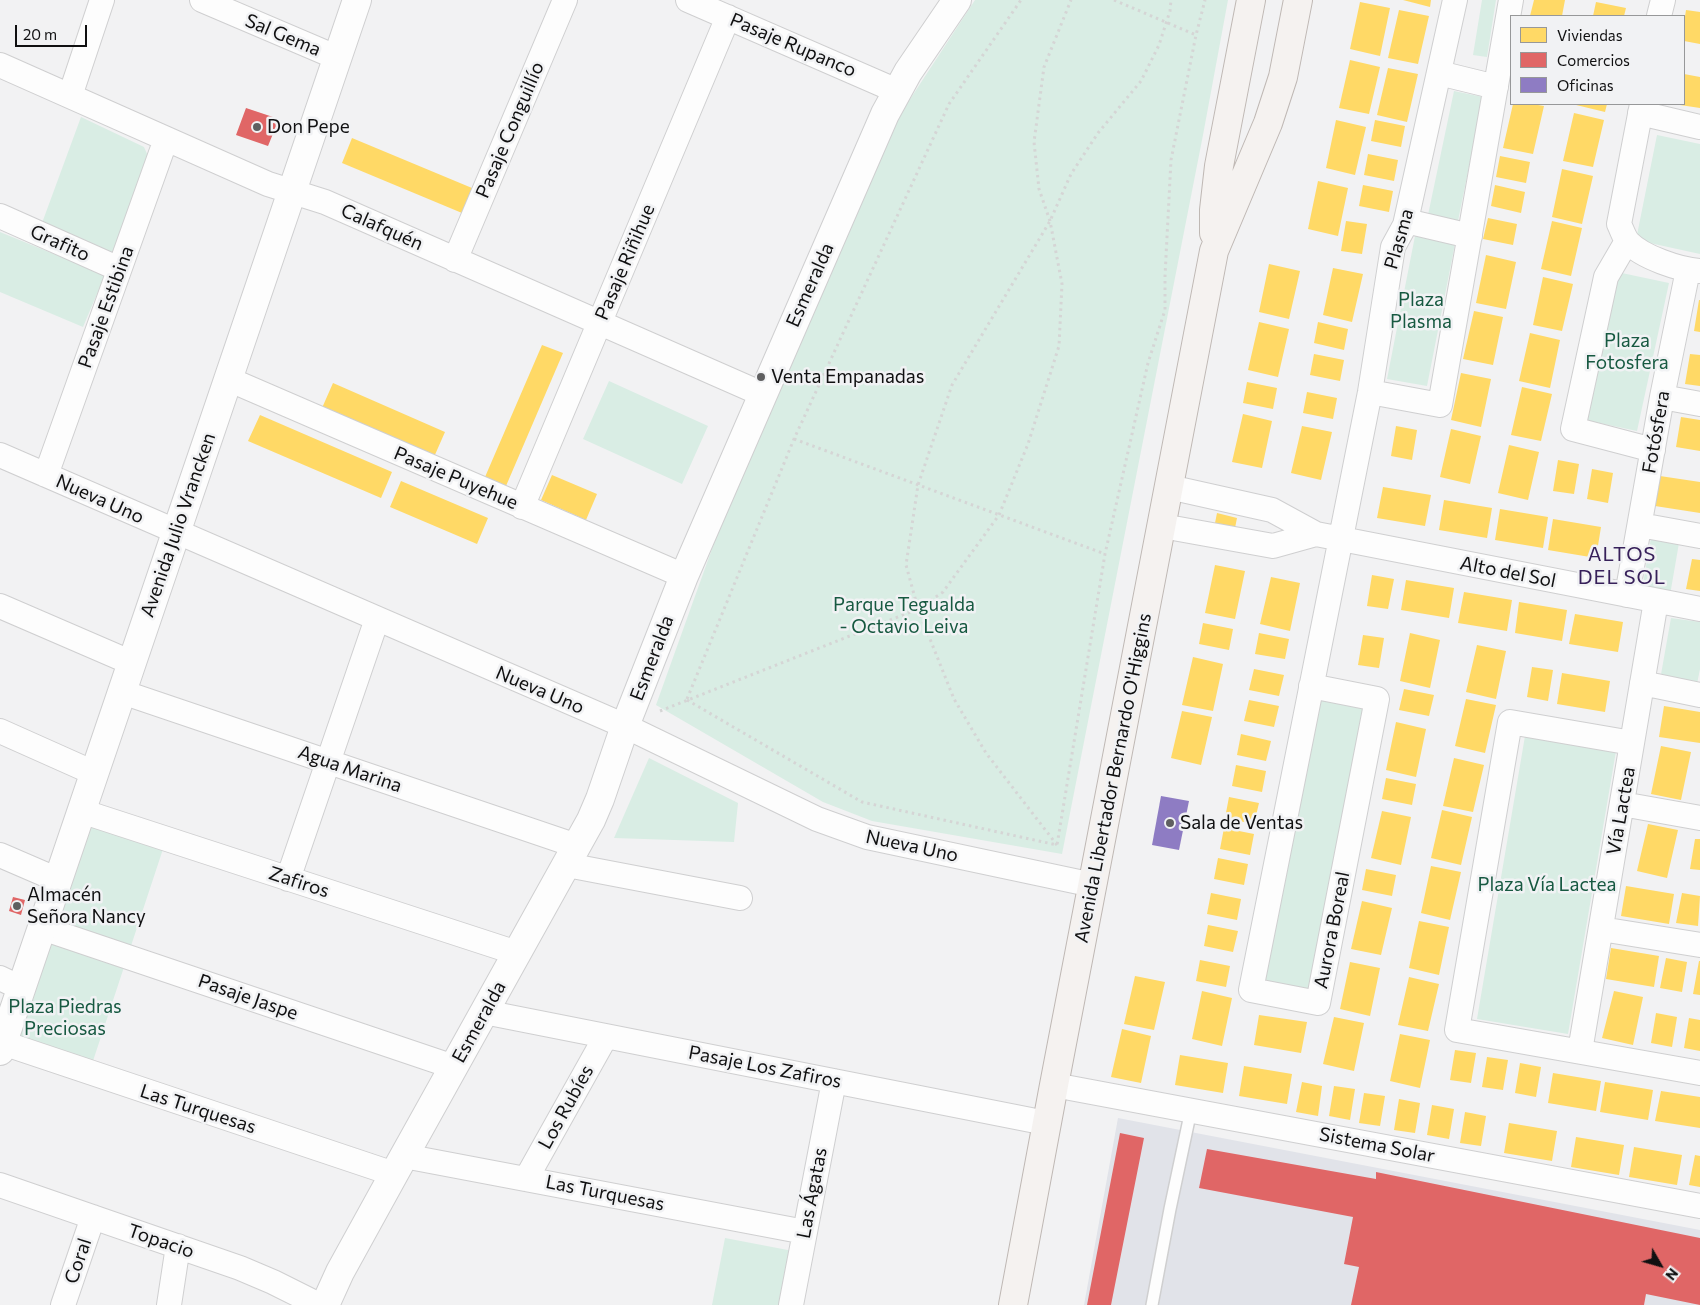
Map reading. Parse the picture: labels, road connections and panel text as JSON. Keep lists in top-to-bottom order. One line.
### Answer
{"streets":{"main road":["Avenida Libertador Bernardo O'Higgins"],"street":["Sal Gema","Pasaje Rupanco","Pasaje Conguillío","Calafquén","Plasma","Grafito","Pasaje Riñihue","Esmeralda","Pasaje Estibina","Fotósfera","Pasaje Puyehue","Nueva Uno","Avenida Julio Vrancken","Alto del Sol","Agua Marina","Vía Lactea","Zafiros","Aurora Boreal","Pasaje Jaspe","Pasaje Los Zafiros","Los Rubíes","Las Turquesas","Sistema Solar","Las Ágatas","Topacio","Coral"]},"crossings":[["Sal Gema","Avenida Julio Vrancken"],["Pasaje Rupanco","Pasaje Riñihue"],["Pasaje Rupanco","Esmeralda"],["Pasaje Conguillío","Calafquén"],["Calafquén","Pasaje Riñihue"],["Calafquén","Esmeralda"],["Calafquén","Pasaje Estibina"],["Calafquén","Avenida Julio Vrancken"],["Plasma","Alto del Sol"],["Plasma","Aurora Boreal"],["Grafito","Pasaje Estibina"],["Pasaje Riñihue","Pasaje Puyehue"],["Esmeralda","Pasaje Puyehue"],["Esmeralda","Nueva Uno"],["Esmeralda","Agua Marina"],["Esmeralda","Zafiros"],["Esmeralda","Pasaje Jaspe"],["Esmeralda","Pasaje Los Zafiros"],["Esmeralda","Las Turquesas"],["Pasaje Estibina","Nueva Uno"],["Fotósfera","Alto del Sol"],["Pasaje Puyehue","Avenida Julio Vrancken"],["Nueva Uno","Avenida Julio Vrancken"],["Nueva Uno","Avenida Libertador Bernardo O'Higgins"],["Avenida Julio Vrancken","Agua Marina"],["Avenida Julio Vrancken","Zafiros"],["Avenida Julio Vrancken","Pasaje Jaspe"],["Avenida Julio Vrancken","Las Turquesas"],["Alto del Sol","Avenida Libertador Bernardo O'Higgins"],["Alto del Sol","Vía Lactea"],["Alto del Sol","Aurora Boreal"],["Avenida Libertador Bernardo O'Higgins","Pasaje Los Zafiros"],["Avenida Libertador Bernardo O'Higgins","Sistema Solar"],["Pasaje Los Zafiros","Los Rubíes"],["Pasaje Los Zafiros","Las Ágatas"],["Los Rubíes","Las Turquesas"],["Las Turquesas","Las Ágatas"],["Topacio","Coral"]],"districts":["ALTOS DEL SOL"],"parks":["Plaza Plasma","Plaza Fotosfera","Parque Tegualda - Octavio Leiva","Plaza Vía Lactea","Plaza Piedras Preciosas"],"places":["Don Pepe","Venta Empanadas","Sala de Ventas","Almacén Señora Nancy"],"legend":["Viviendas","Comercios","Oficinas"],"scale_bar":"20 m","north":"bottom right"}
